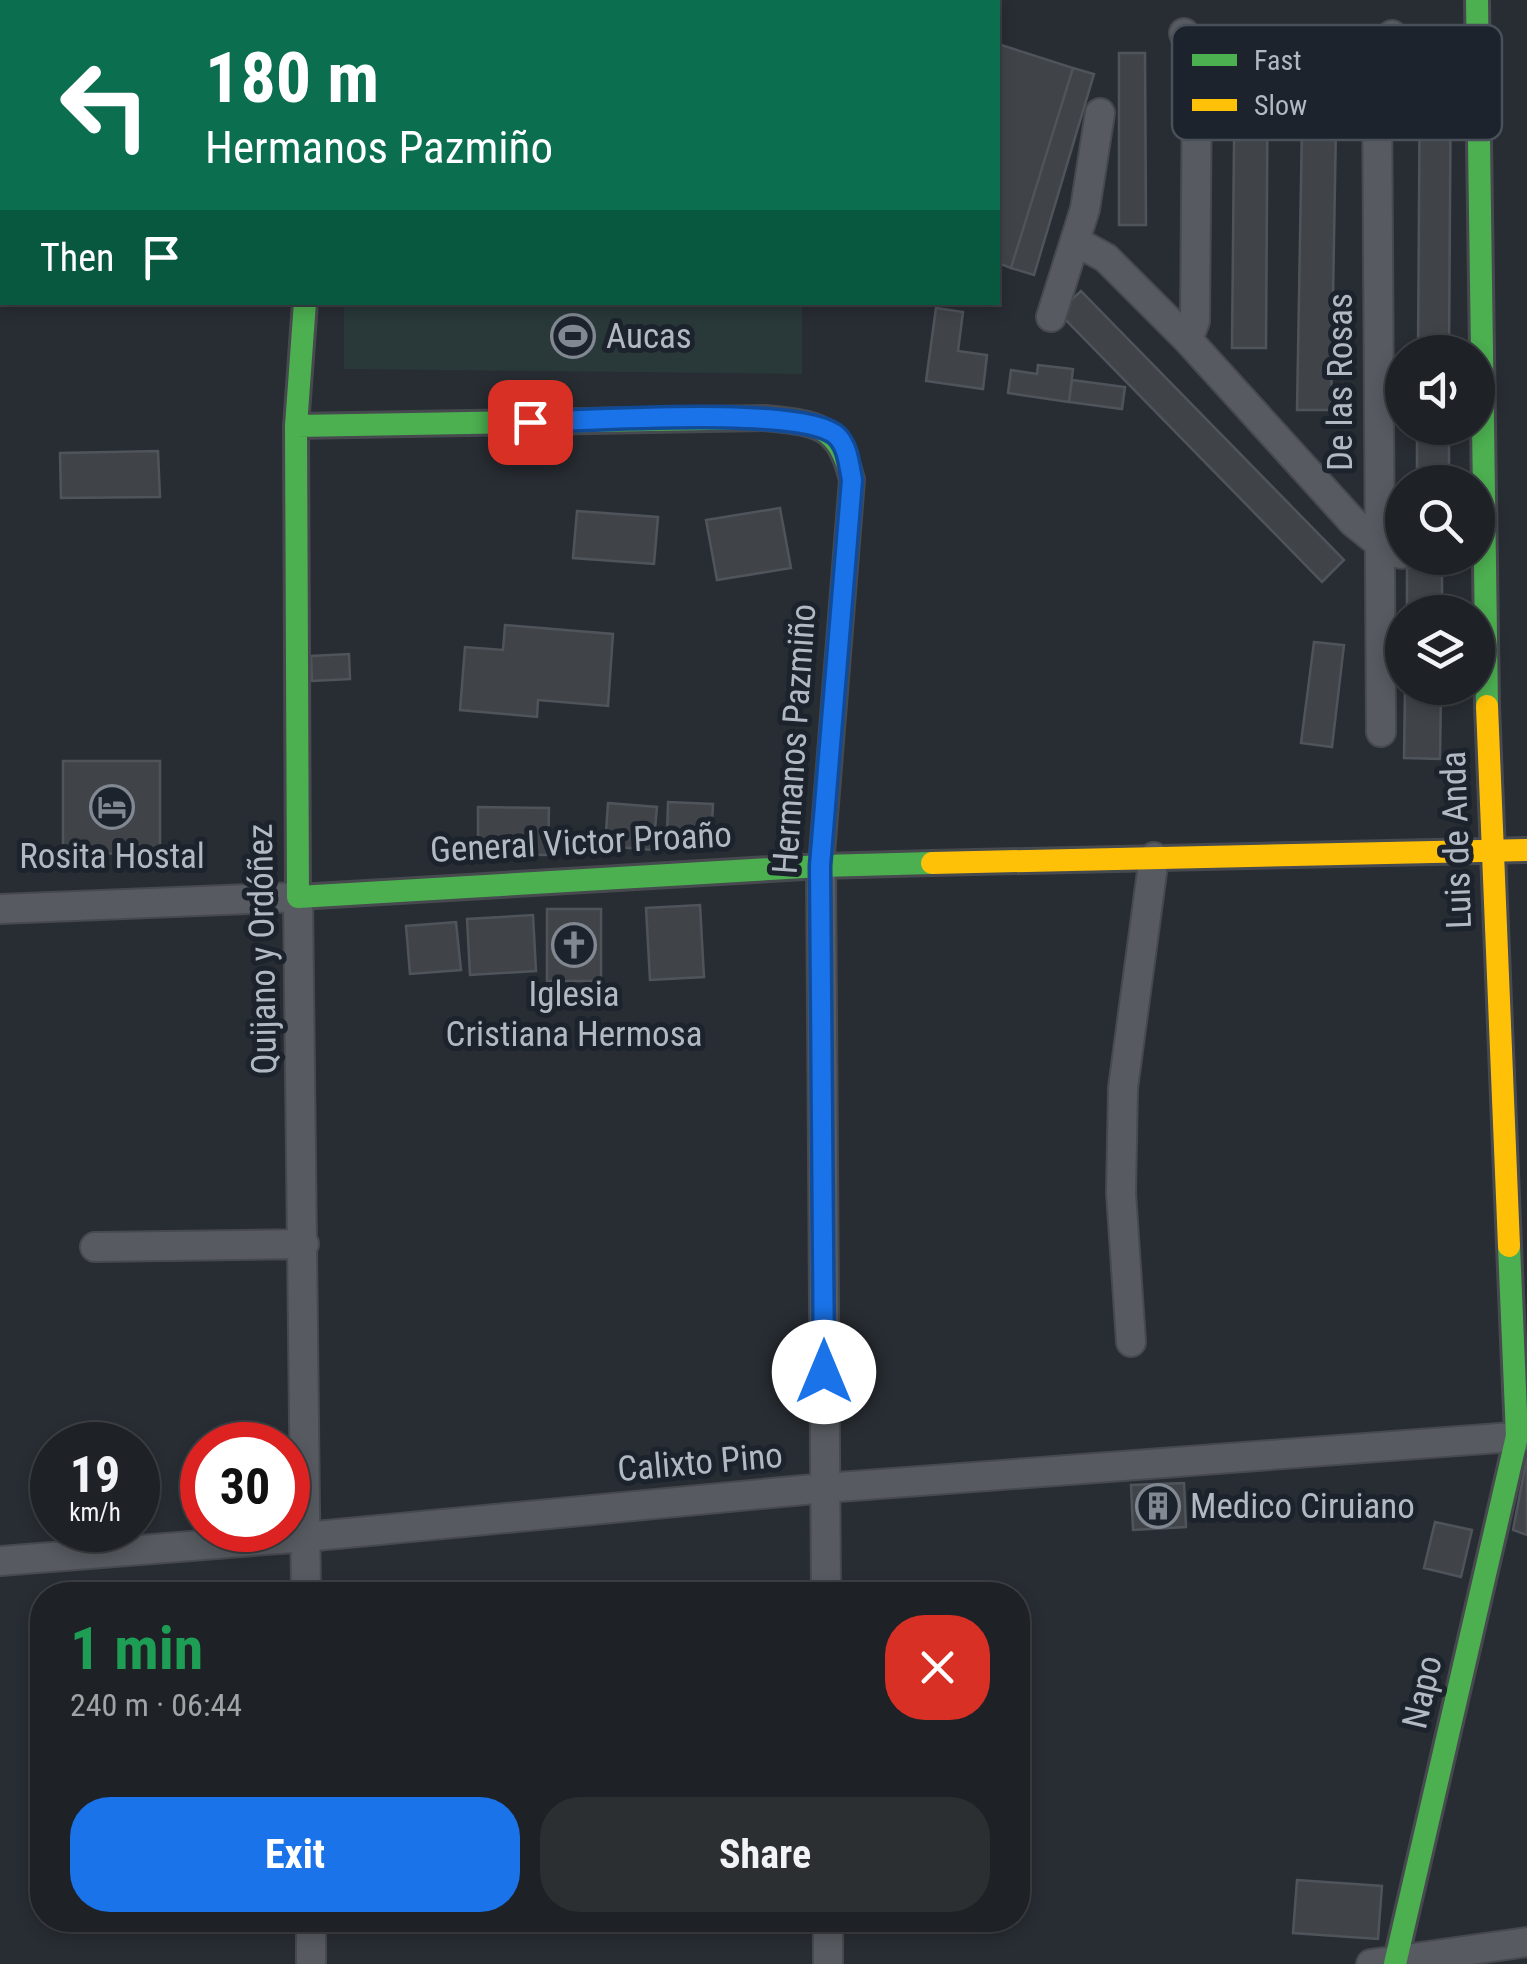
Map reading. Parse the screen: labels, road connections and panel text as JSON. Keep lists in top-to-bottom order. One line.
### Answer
{"streets":{"street":["De las Rosas","Hermanos Pazmiño","Luis de Anda","General Victor Proaño","Quijano y Ordóñez","Calixto Pino","Napo"]},"crossings":[["Hermanos Pazmiño","General Victor Proaño"],["Hermanos Pazmiño","Quijano y Ordóñez"],["Hermanos Pazmiño","Calixto Pino"],["Luis de Anda","General Victor Proaño"],["Luis de Anda","Calixto Pino"],["Luis de Anda","Napo"],["General Victor Proaño","Quijano y Ordóñez"],["Calixto Pino","Napo"]],"places":{"sports":["Aucas"],"hotel":["Rosita Hostal"],"church":["Iglesia Cristiana Hermosa"],"building":["Medico Ciruiano"]},"legend":["Fast","Slow"],"page":{"turn":["180 m","Hermanos Pazmiño"],"then":"Then","speed":"19 km/h","limit":"30","heading":["1 min","240 m · 06:44"],"buttons":["Exit","Share"]}}
